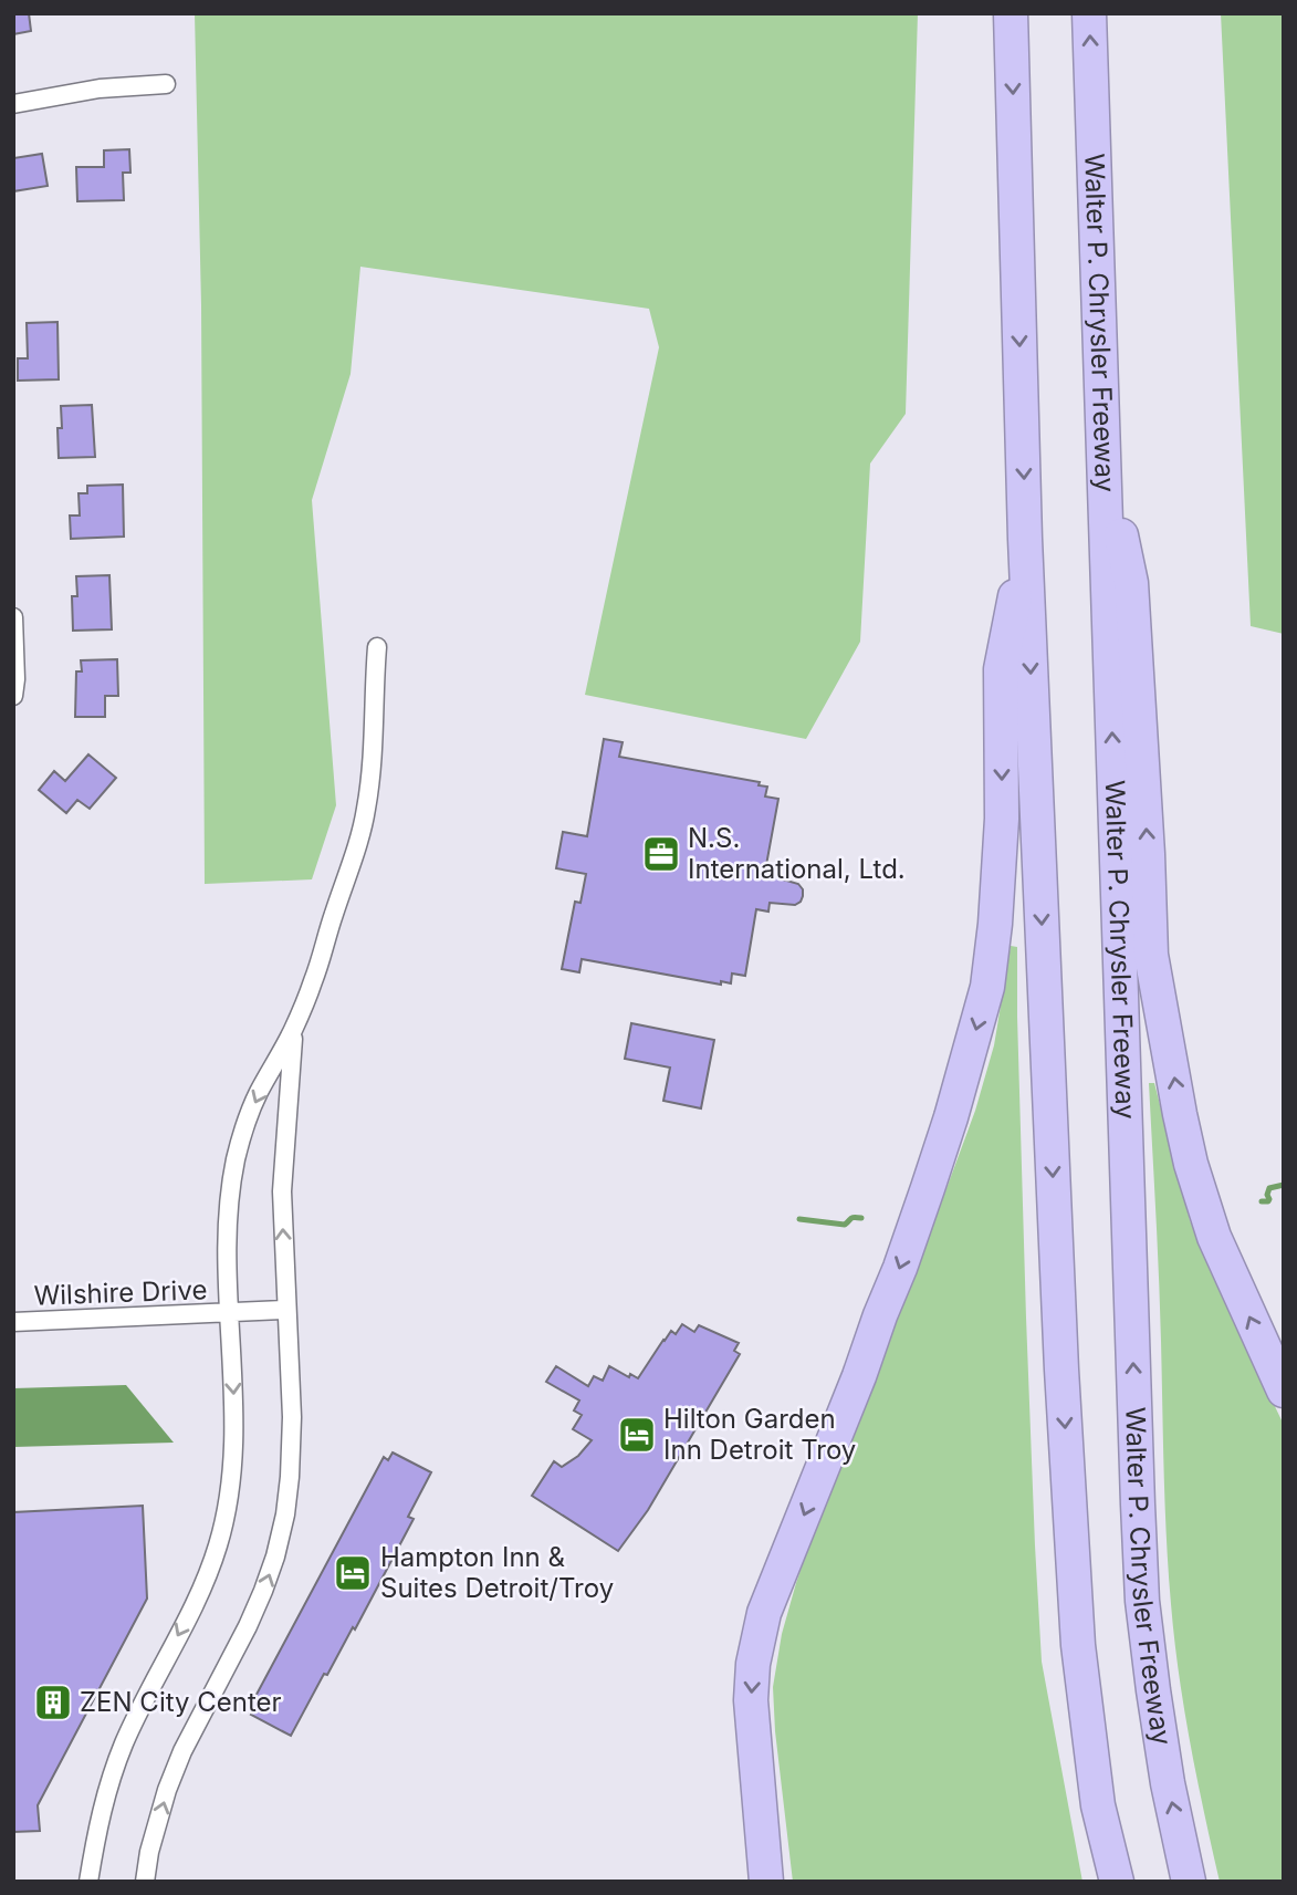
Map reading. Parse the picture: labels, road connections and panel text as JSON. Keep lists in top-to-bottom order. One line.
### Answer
{"streets":{"highway":["Walter P. Chrysler Freeway"],"street":["Wilshire Drive"]},"places":{"office":["N.S. International, Ltd."],"hotel":["Hilton Garden Inn Detroit Troy","Hampton Inn & Suites Detroit/Troy"],"building":["ZEN City Center"]}}
